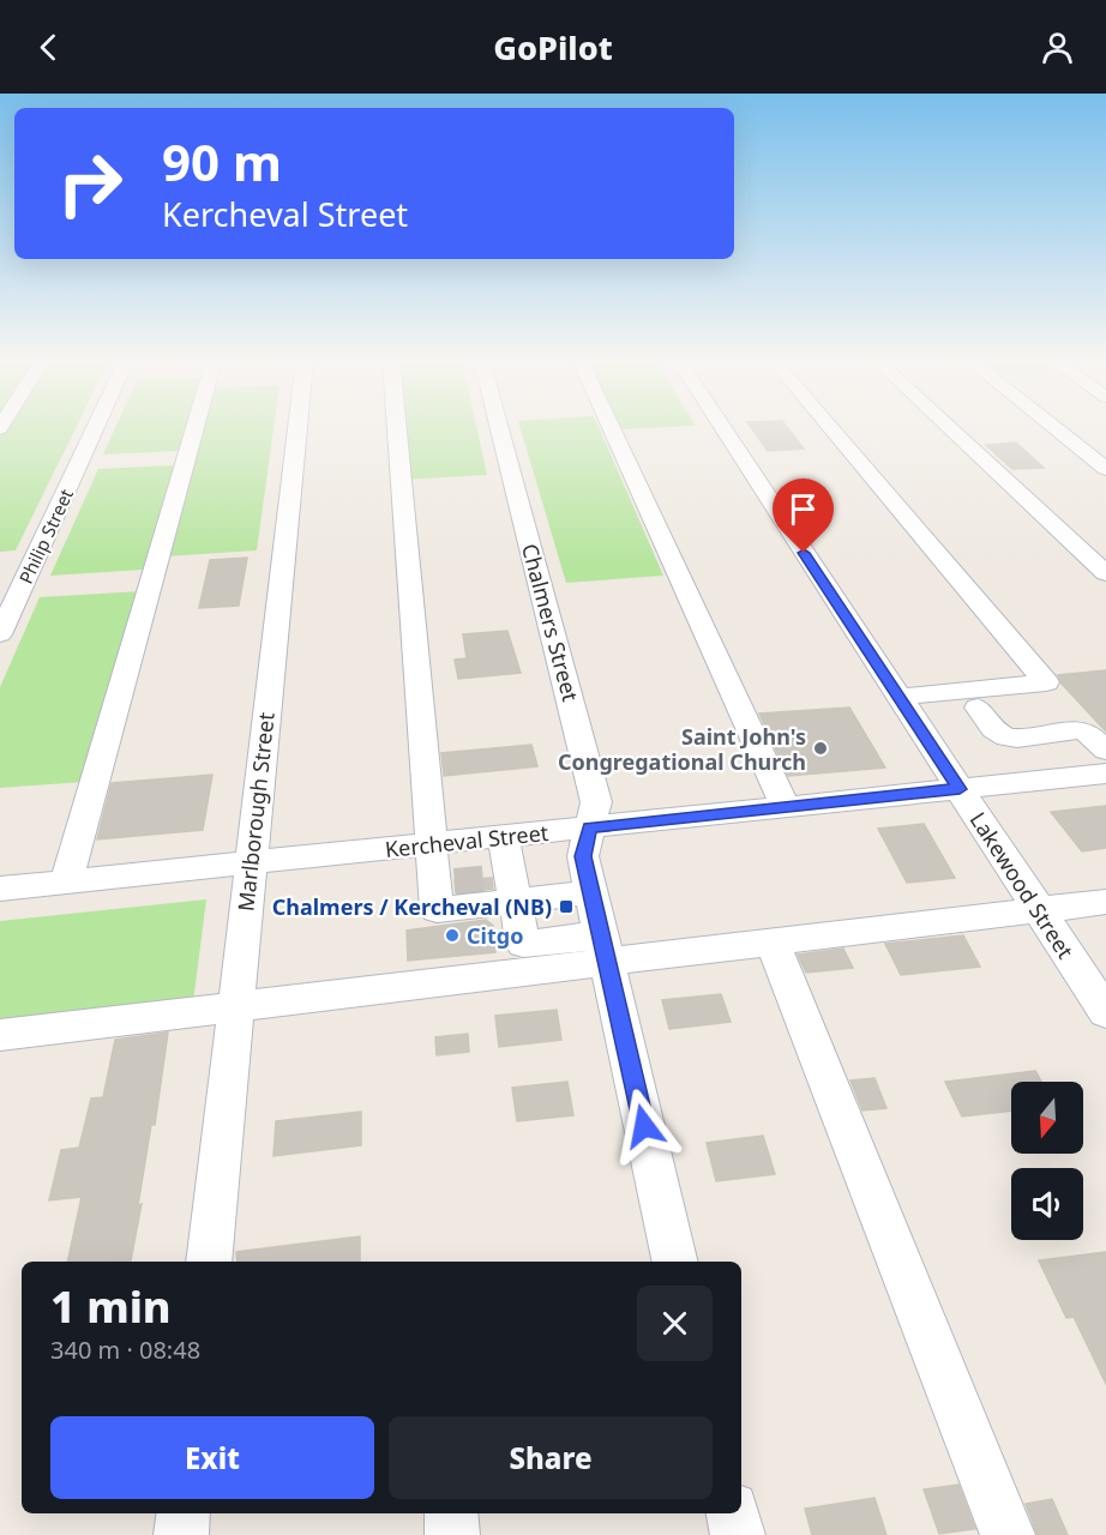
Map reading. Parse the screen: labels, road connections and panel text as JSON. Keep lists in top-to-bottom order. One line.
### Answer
{"streets":{"street":["Philip Street","Chalmers Street","Marlborough Street","Kercheval Street","Lakewood Street"]},"crossings":[["Chalmers Street","Kercheval Street"],["Marlborough Street","Kercheval Street"],["Kercheval Street","Lakewood Street"]],"places":{"other":["Saint John's Congregational Church","Citgo"],"transit":["Chalmers / Kercheval (NB)"]},"north":"bottom","page":{"header":"GoPilot","turn":["90 m","Kercheval Street"],"heading":["1 min","340 m · 08:48"],"buttons":["Exit","Share"]}}
